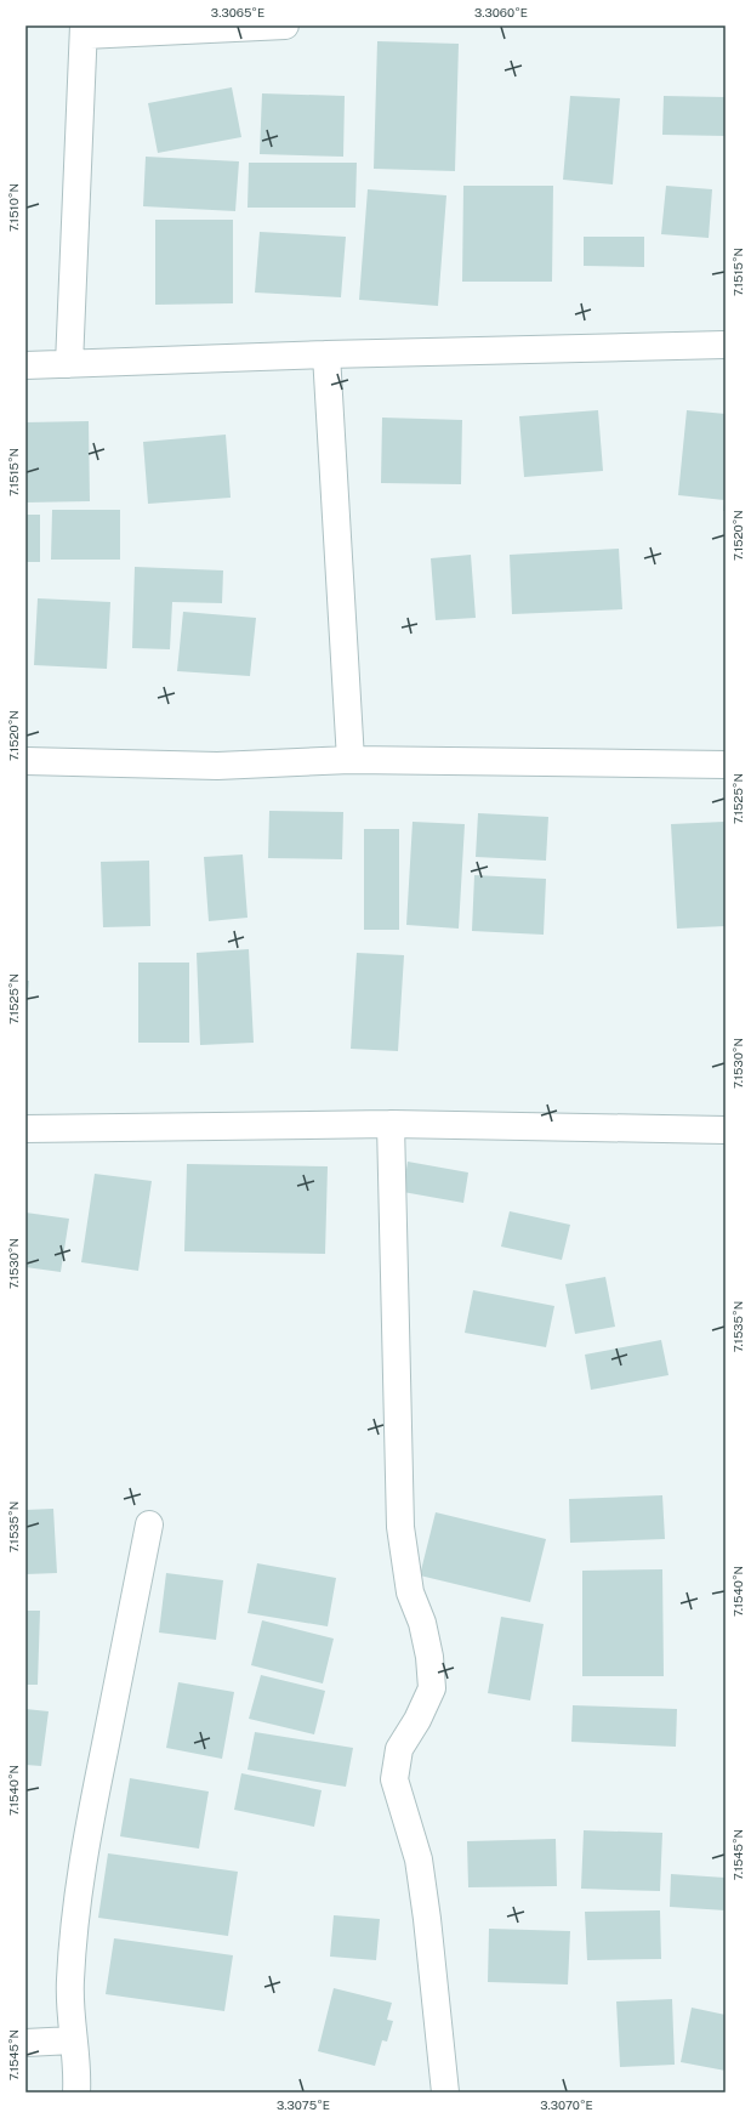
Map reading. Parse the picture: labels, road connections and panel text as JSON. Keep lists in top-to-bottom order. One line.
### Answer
{"coordinates":["3.3065°E","3.3060°E","7.1510°N","7.1515°N","7.1520°N","7.1525°N","7.1530°N","7.1535°N","7.1540°N","7.1545°N","3.3075°E","3.3070°E"]}
